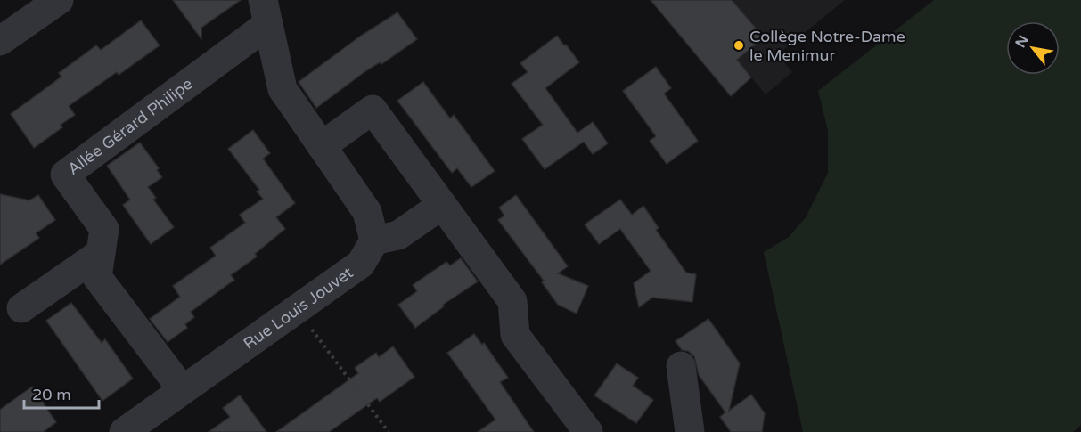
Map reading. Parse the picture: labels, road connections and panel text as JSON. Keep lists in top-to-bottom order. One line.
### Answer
{"streets":{"street":["Allée Gérard Philipe","Rue Louis Jouvet"]},"crossings":[["Allée Gérard Philipe","Rue Louis Jouvet"]],"places":["Collège Notre-Dame le Menimur"],"scale_bar":"20 m","north":"top left"}
